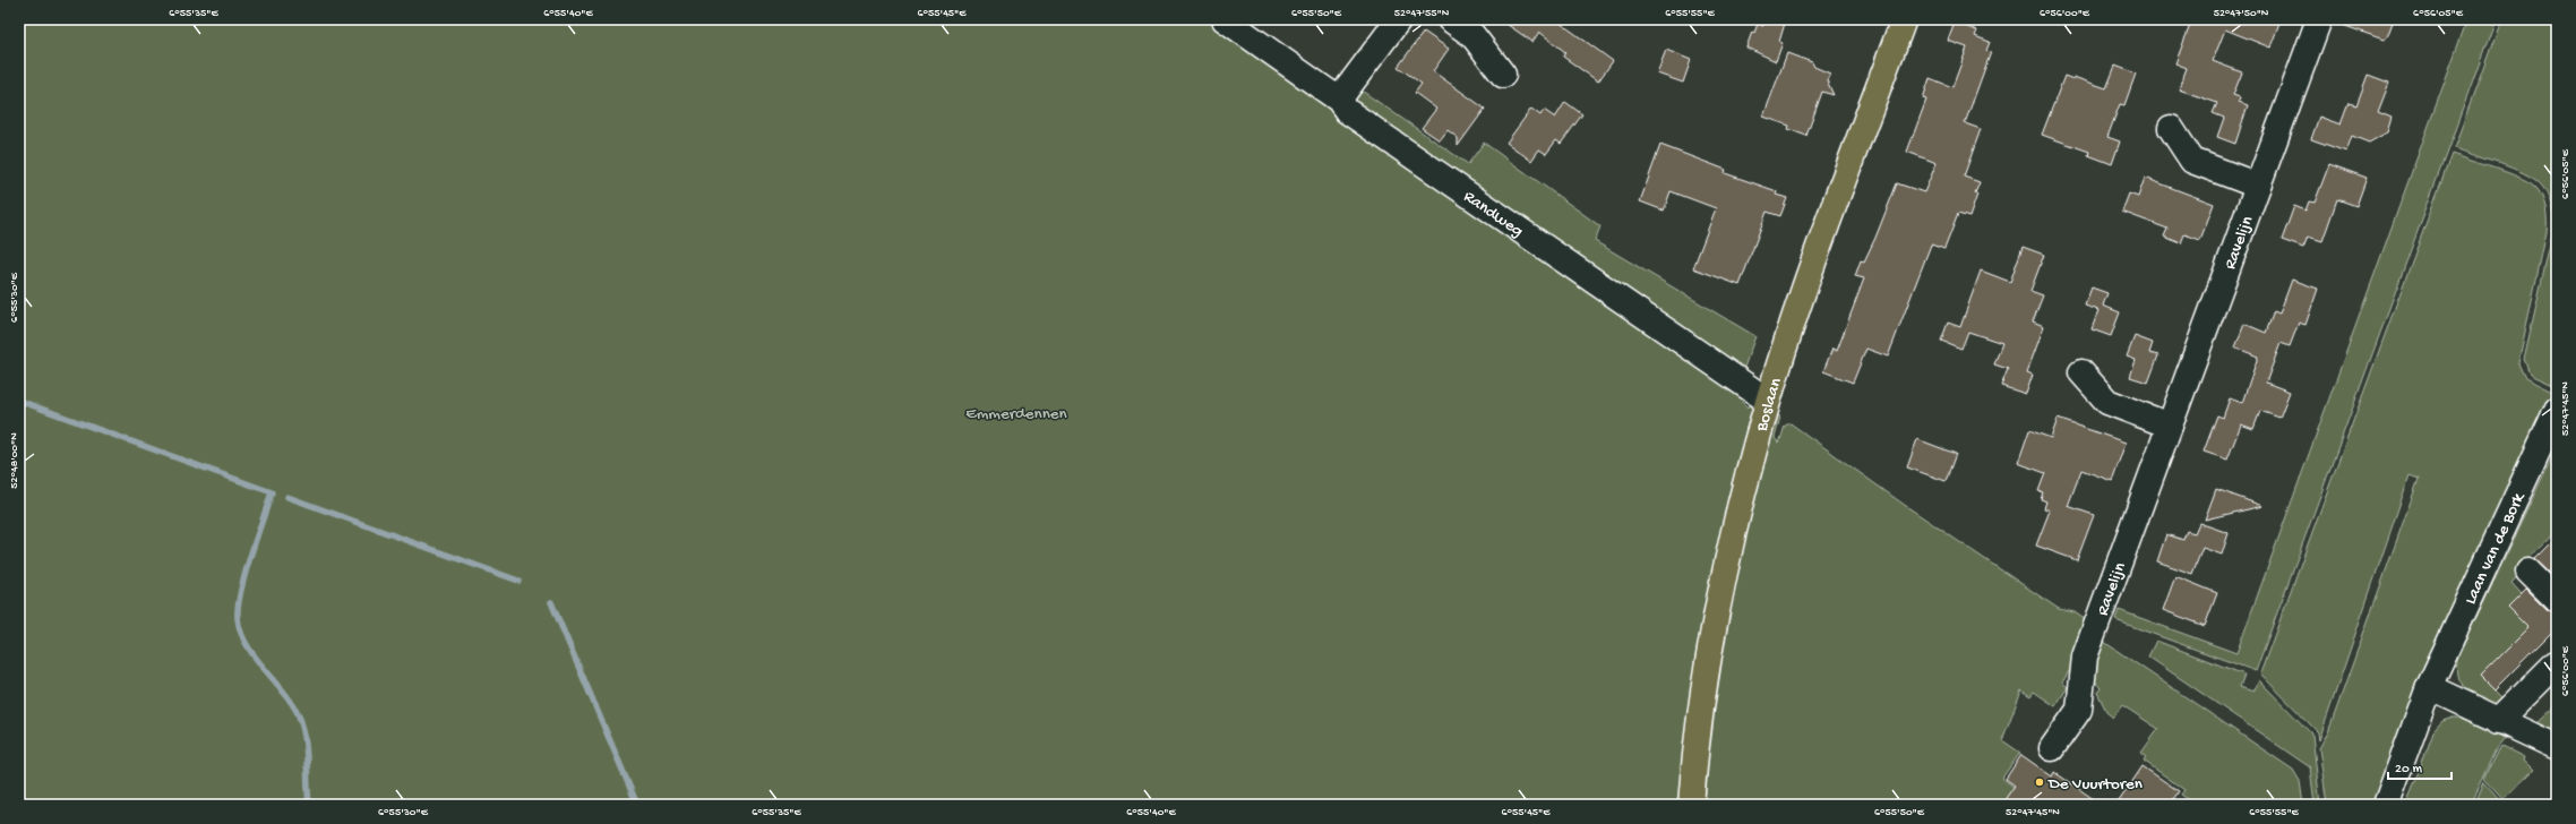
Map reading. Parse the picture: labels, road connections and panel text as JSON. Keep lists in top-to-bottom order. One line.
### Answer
{"streets":{"main road":["Boslaan"],"street":["Randweg","Ravelijn","Laan van de Bork"]},"crossings":[["Randweg","Boslaan"]],"parks":["Emmerdennen"],"places":["De Vuurtoren"],"scale_bar":"20 m","coordinates":["6°55'35\"E","6°55'40\"E","6°55'45\"E","6°55'50\"E","52°47'55\"N","6°55'55\"E","6°56'00\"E","52°47'50\"N","6°56'05\"E","6°55'30\"E","52°47'45\"N","52°48'00\"N"]}
